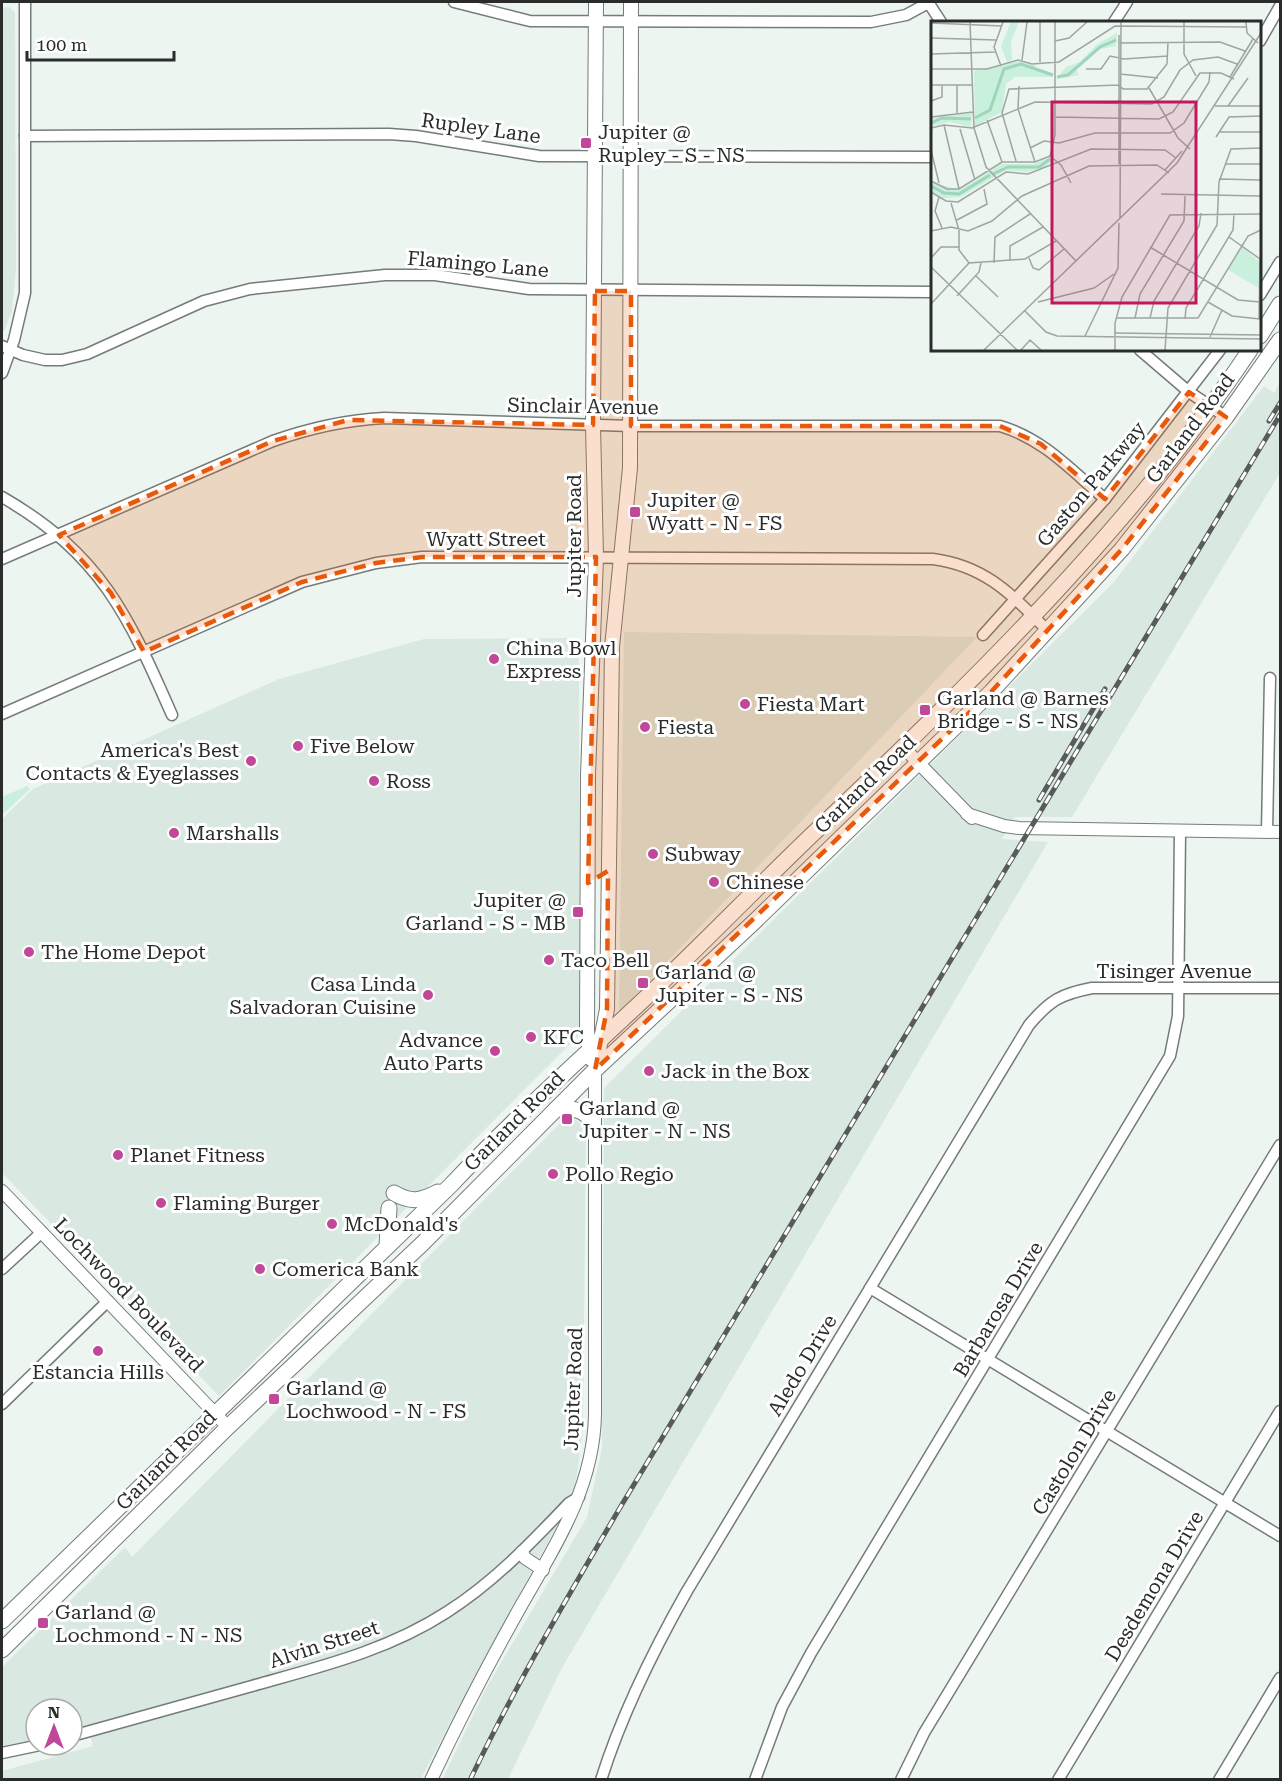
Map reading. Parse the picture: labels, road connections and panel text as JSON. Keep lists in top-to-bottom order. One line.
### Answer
{"streets":{"main road":["Garland Road","Jupiter Road"],"street":["Rupley Lane","Flamingo Lane","Sinclair Avenue","Gaston Parkway","Wyatt Street","Tisinger Avenue","Lochwood Boulevard","Barbarosa Drive","Aledo Drive","Castolon Drive","Desdemona Drive","Alvin Street"]},"crossings":[["Rupley Lane","Jupiter Road"],["Flamingo Lane","Jupiter Road"],["Sinclair Avenue","Gaston Parkway"],["Sinclair Avenue","Jupiter Road"],["Garland Road","Jupiter Road"],["Garland Road","Wyatt Street"],["Garland Road","Lochwood Boulevard"],["Gaston Parkway","Wyatt Street"],["Jupiter Road","Wyatt Street"],["Jupiter Road","Alvin Street"],["Tisinger Avenue","Barbarosa Drive"],["Tisinger Avenue","Aledo Drive"]],"places":{"transit":["Jupiter @ Rupley - S - NS","Jupiter @ Wyatt - N - FS","Garland @ Barnes Bridge - S - NS","Jupiter @ Garland - S - MB","Garland @ Jupiter - S - NS","Garland @ Jupiter - N - NS","Garland @ Lochwood - N - FS","Garland @ Lochmond - N - NS"],"other":["China Bowl Express","Fiesta Mart","Fiesta","Five Below","America's Best Contacts & Eyeglasses","Ross","Marshalls","Subway","Chinese","The Home Depot","Taco Bell","Casa Linda Salvadoran Cuisine","KFC","Advance Auto Parts","Jack in the Box","Planet Fitness","Pollo Regio","Flaming Burger","McDonald's","Comerica Bank","Estancia Hills"]},"scale_bar":"100 m","north":"top"}
